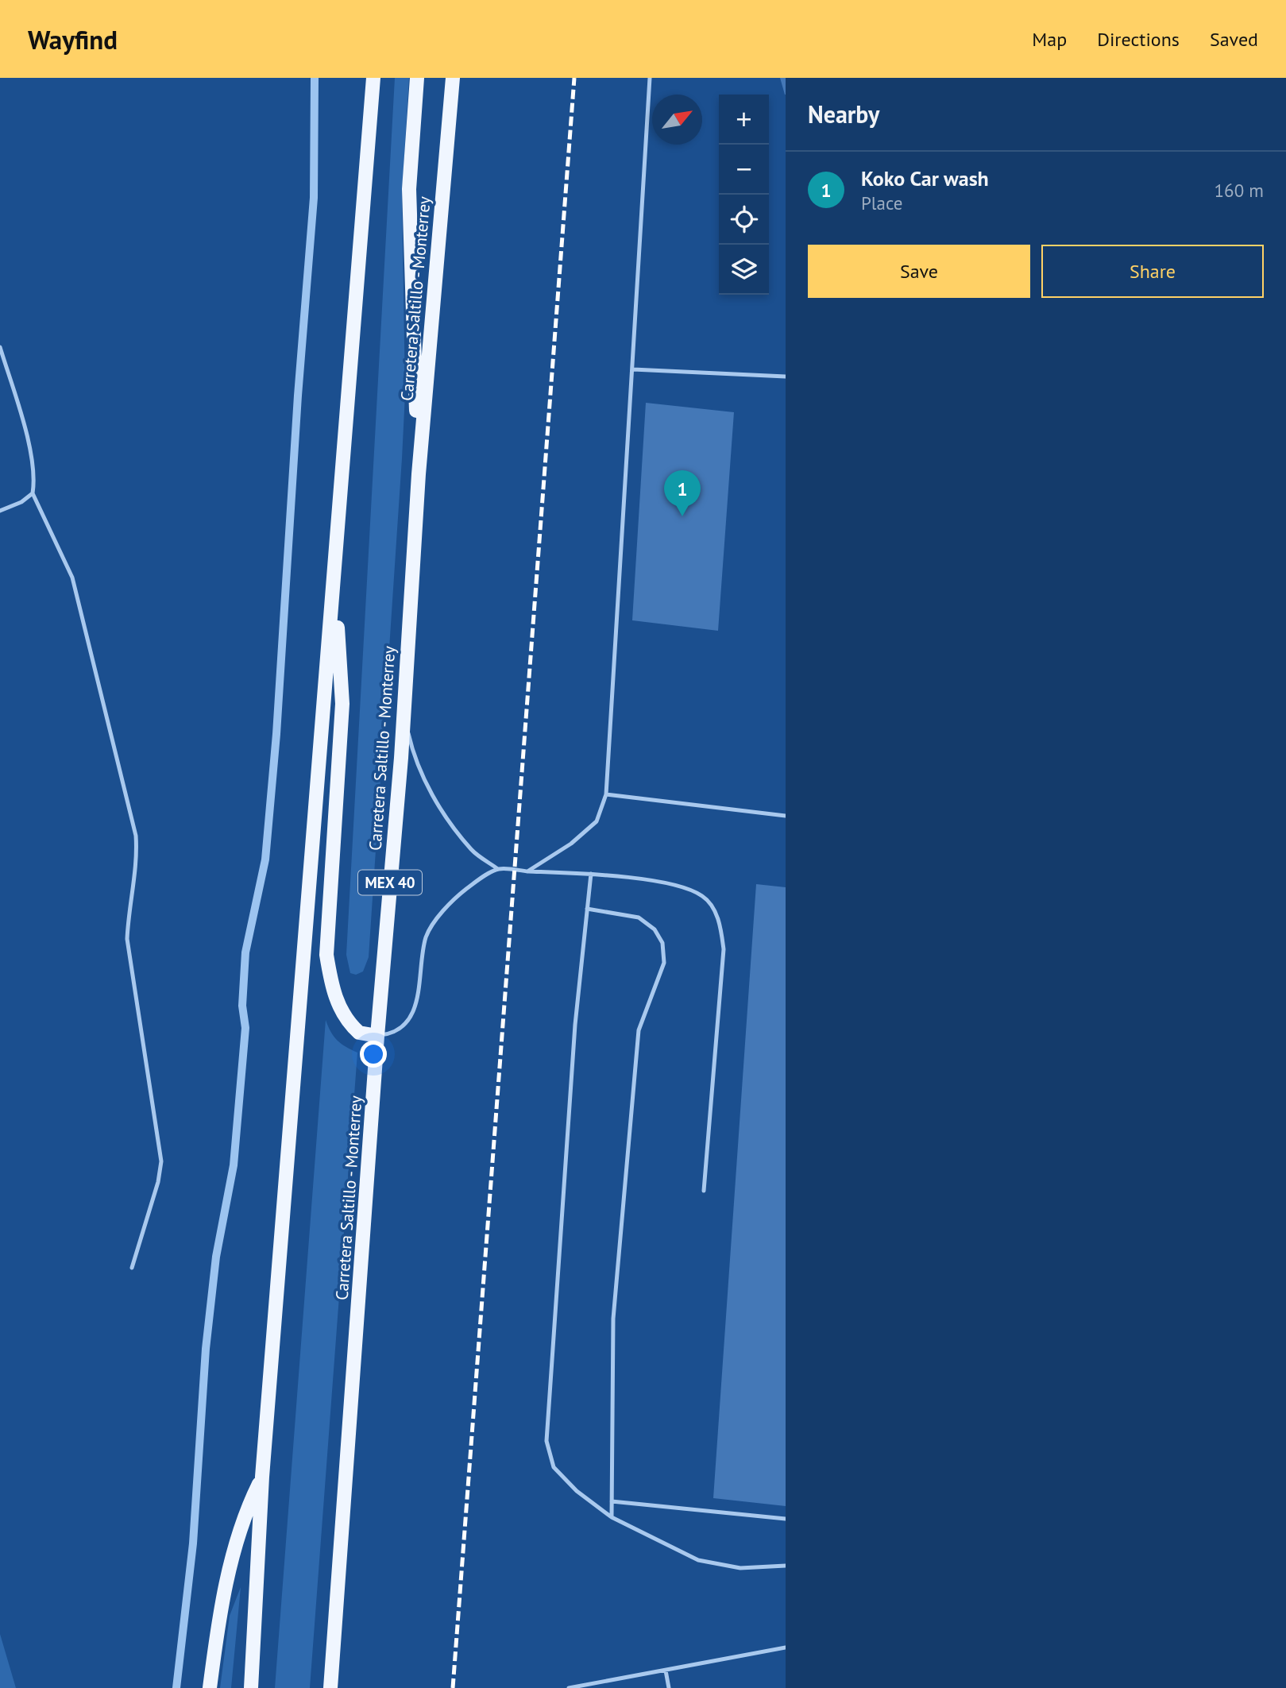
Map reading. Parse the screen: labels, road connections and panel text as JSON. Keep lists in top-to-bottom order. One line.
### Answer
{"streets":{"main road":["Carretera Saltillo - Monterrey","MEX 40"]},"north":"top right","page":{"header":"Wayfind","nav":["Map","Directions","Saved"],"heading":"Nearby","map_buttons":["+","−"],"list":[{"mark":"1","name":"Koko Car wash","note":"Place","value":"160 m"}],"buttons":["Save","Share"],"pins":"1"}}
